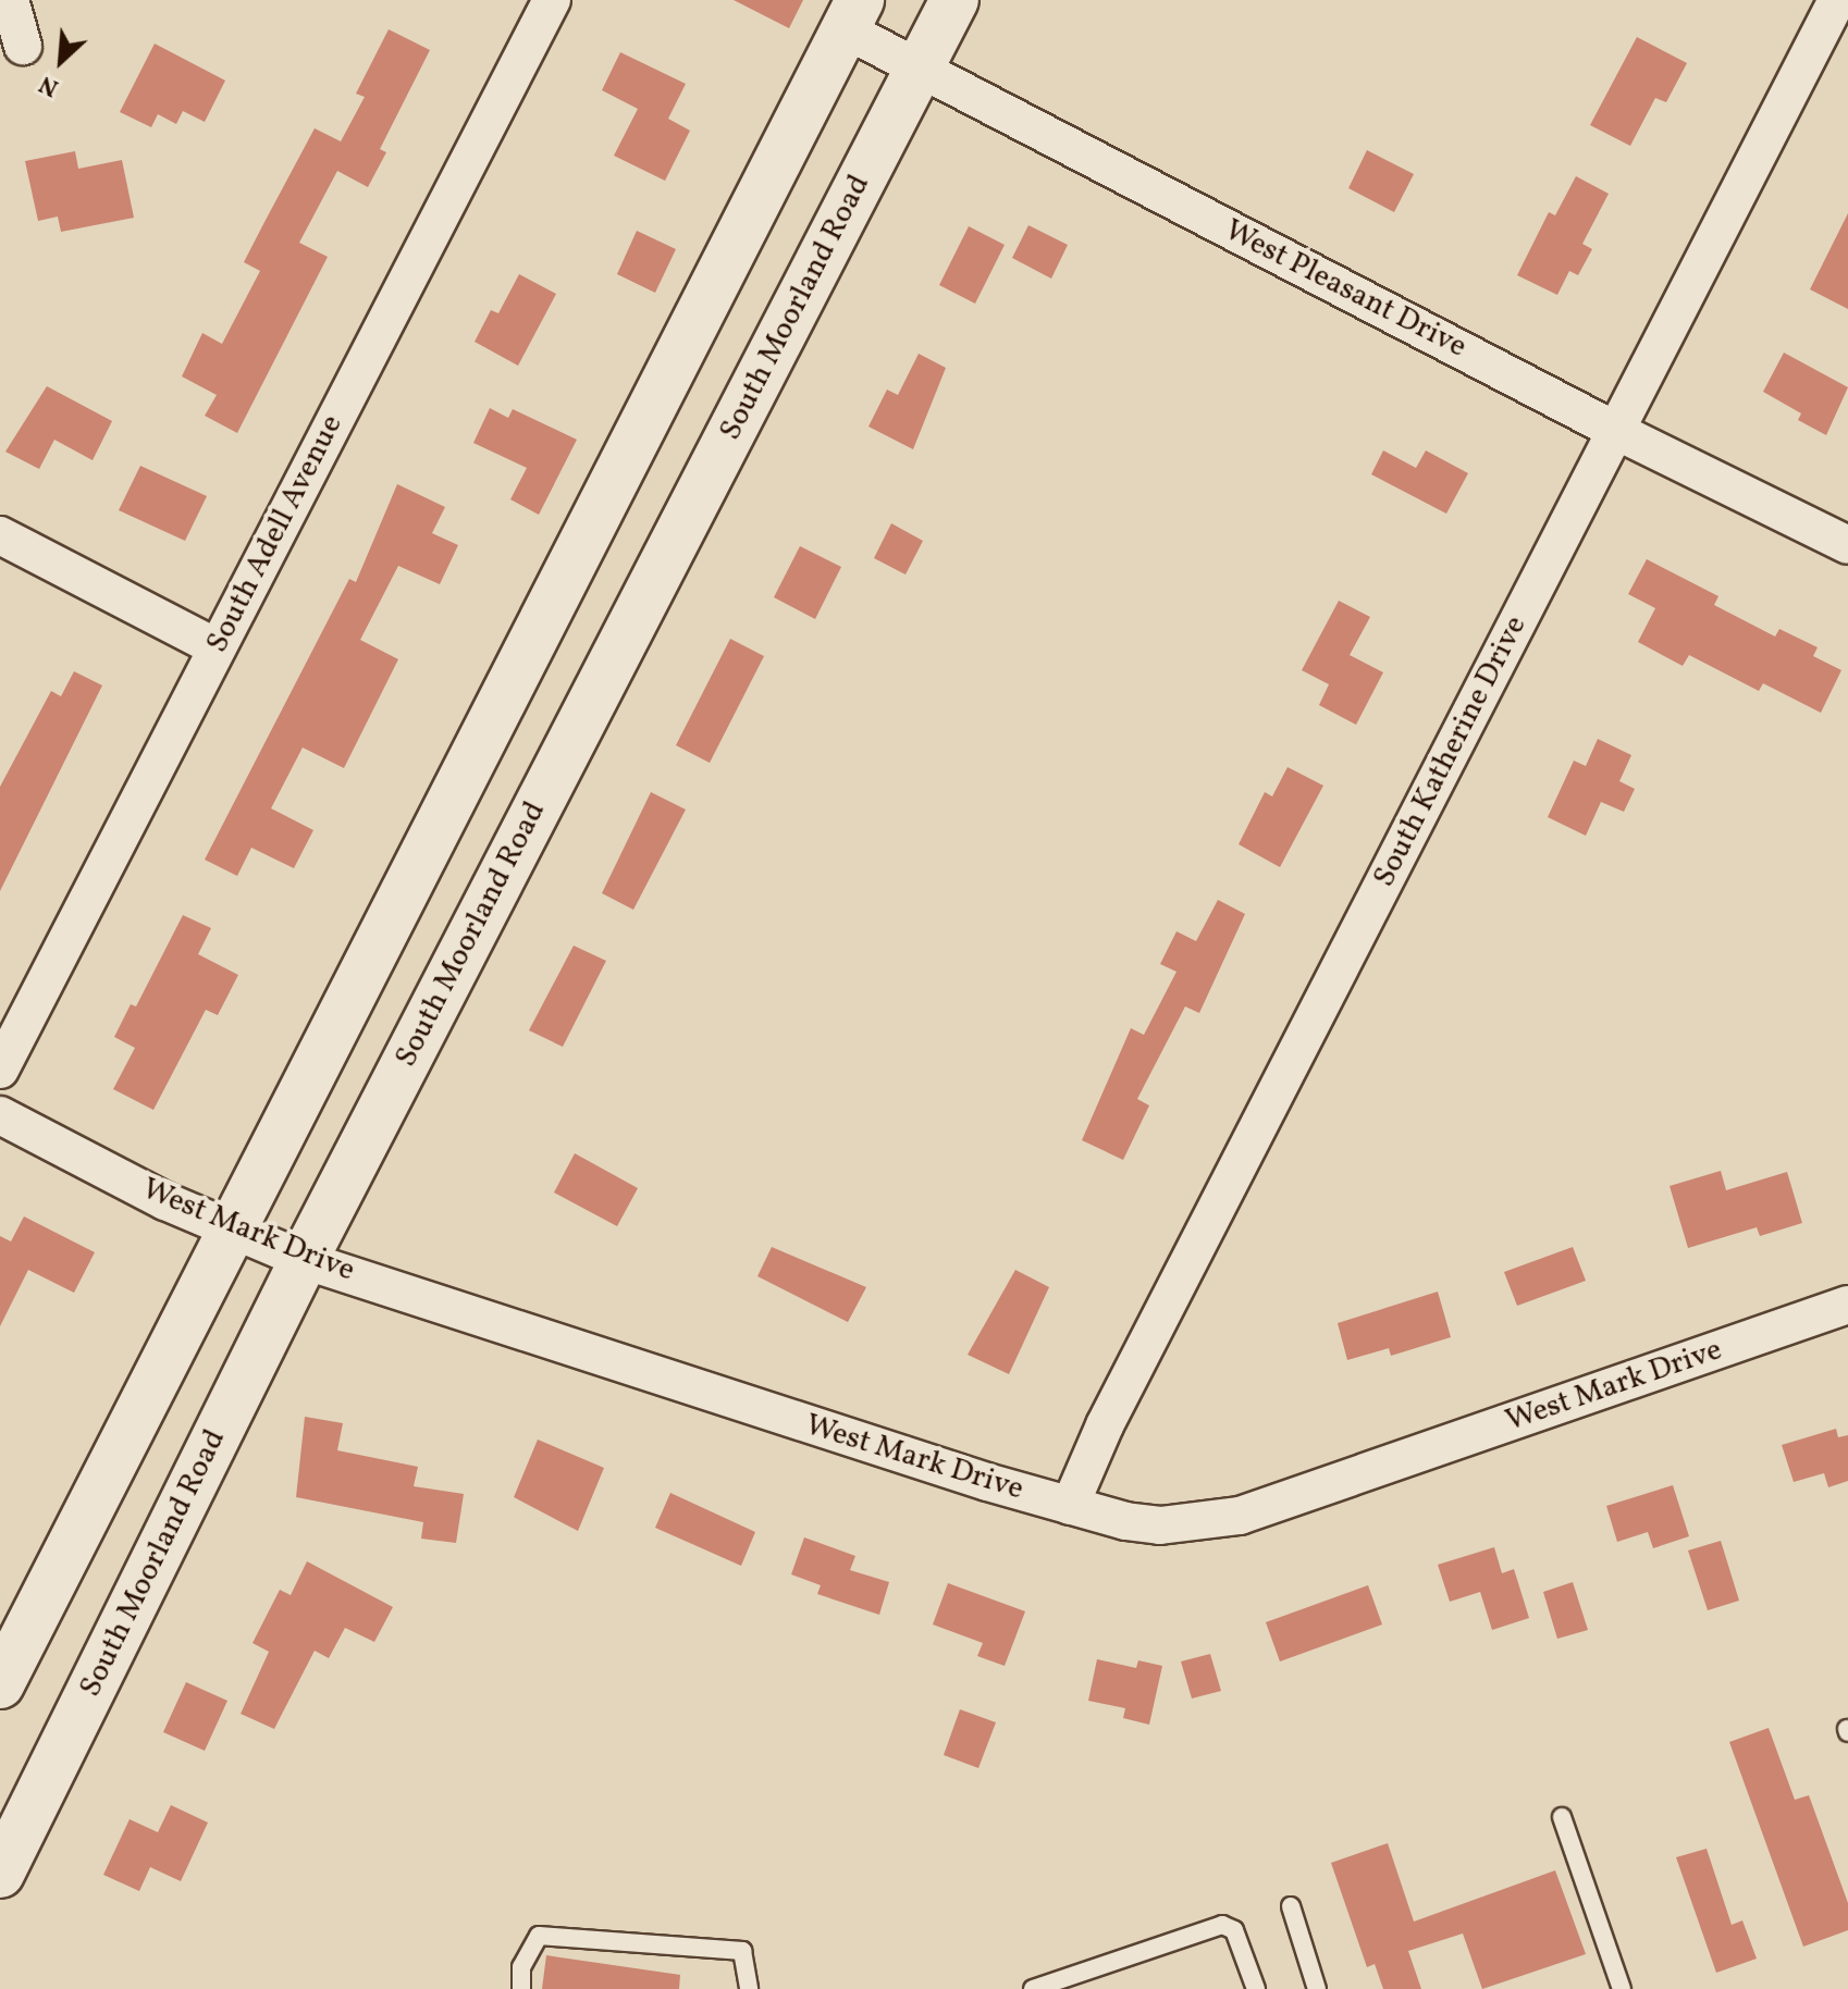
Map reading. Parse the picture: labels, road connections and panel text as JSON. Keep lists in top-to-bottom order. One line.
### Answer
{"streets":{"main road":["South Moorland Road"],"street":["West Pleasant Drive","South Adell Avenue","South Katherine Drive","West Mark Drive"]},"crossings":[["West Pleasant Drive","South Moorland Road"],["West Pleasant Drive","South Katherine Drive"],["South Moorland Road","West Mark Drive"],["South Katherine Drive","West Mark Drive"]],"north":"bottom left"}
